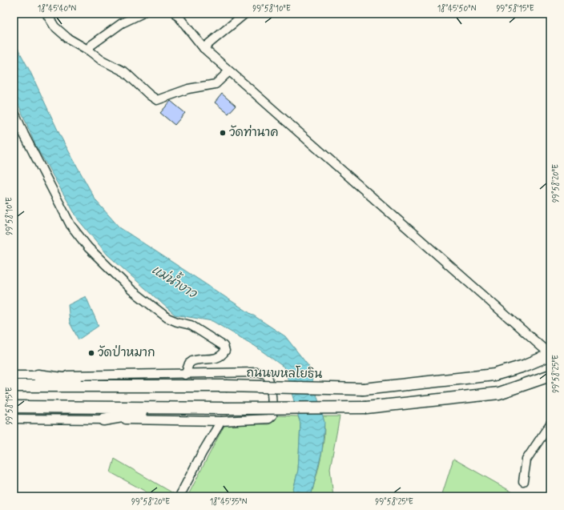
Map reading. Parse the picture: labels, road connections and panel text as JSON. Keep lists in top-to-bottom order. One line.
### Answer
{"streets":{"highway":["ถนนพหลโยธิน"]},"water":["แม่น้ำงาว"],"places":["วัดท่านาค","วัดป่าหมาก"],"coordinates":["18°45'40\"N","99°58'10\"E","18°45'50\"N","99°58'15\"E","99°58'20\"E","99°58'25\"E","18°45'35\"N"]}
